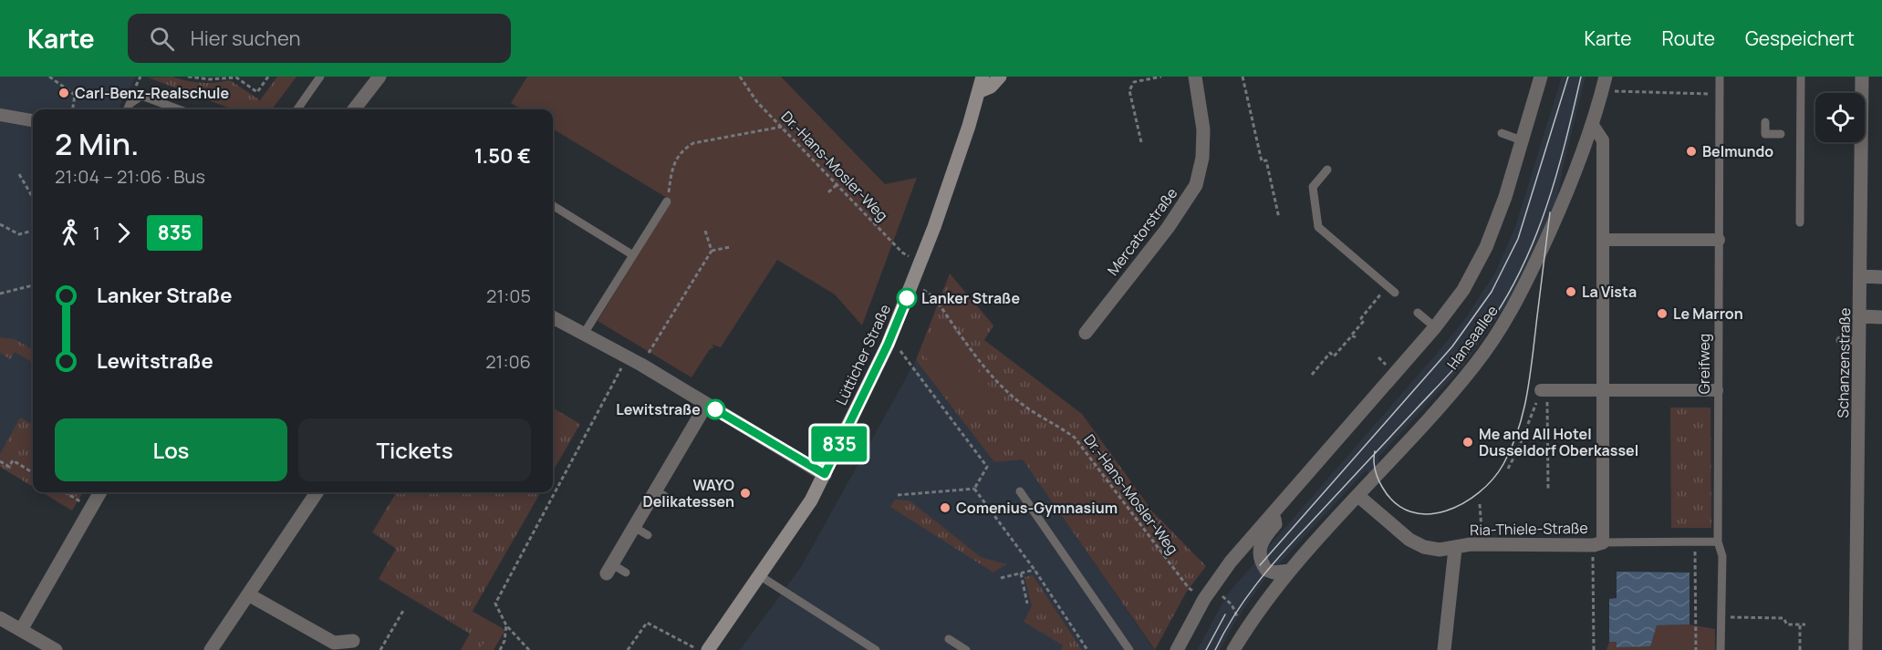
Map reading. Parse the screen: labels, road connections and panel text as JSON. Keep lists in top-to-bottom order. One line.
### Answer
{"streets":{"main road":["Lütticher Straße"],"street":["Mercatorstraße","Hansaallee","Schanzenstraße","Ria-Thiele-Straße"],"lane":["Greifweg"],"path":["Dr.-Hans-Mosler-Weg"]},"crossings":[["Dr.-Hans-Mosler-Weg","Lütticher Straße"],["Hansaallee","Ria-Thiele-Straße"]],"places":["Carl-Benz-Realschule","Belmundo","La Vista","Lanker Straße","Le Marron","Lewitstraße","Me and All Hotel Dusseldorf Oberkassel","WAYO Delikatessen","Comenius-Gymnasium"],"lines":["bus line 835"],"page":{"header":"Karte","search":"Hier suchen","nav":["Karte","Route","Gespeichert"],"on_map":"835","heading":["2 Min.","21:04 – 21:06 · Bus","1.50 €"],"legs":["1","835"],"list":[{"name":"Lanker Straße","value":"21:05"},{"name":"Lewitstraße","value":"21:06"}],"buttons":["Los","Tickets"]}}
